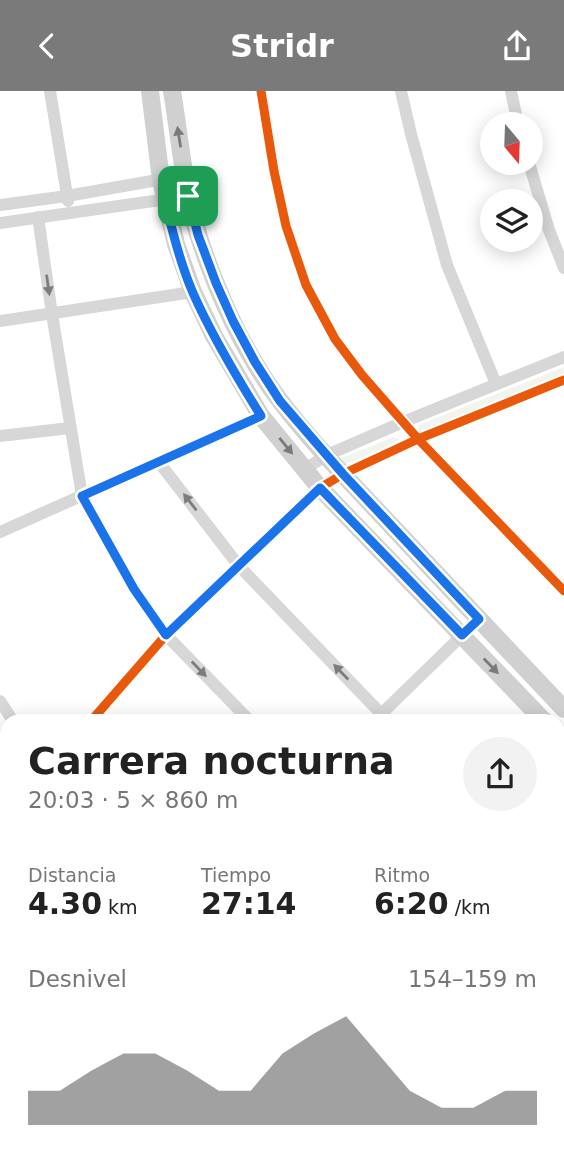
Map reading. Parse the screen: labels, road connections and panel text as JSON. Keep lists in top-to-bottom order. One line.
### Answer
{"north":"bottom","page":{"header":"Stridr","heading":["Carrera nocturna","20:03 · 5 × 860 m"],"stats":[["Distancia","4.30 km"],["Tiempo","27:14"],["Ritmo","6:20 /km"]],"chart":["Desnivel","154–159 m"]}}
